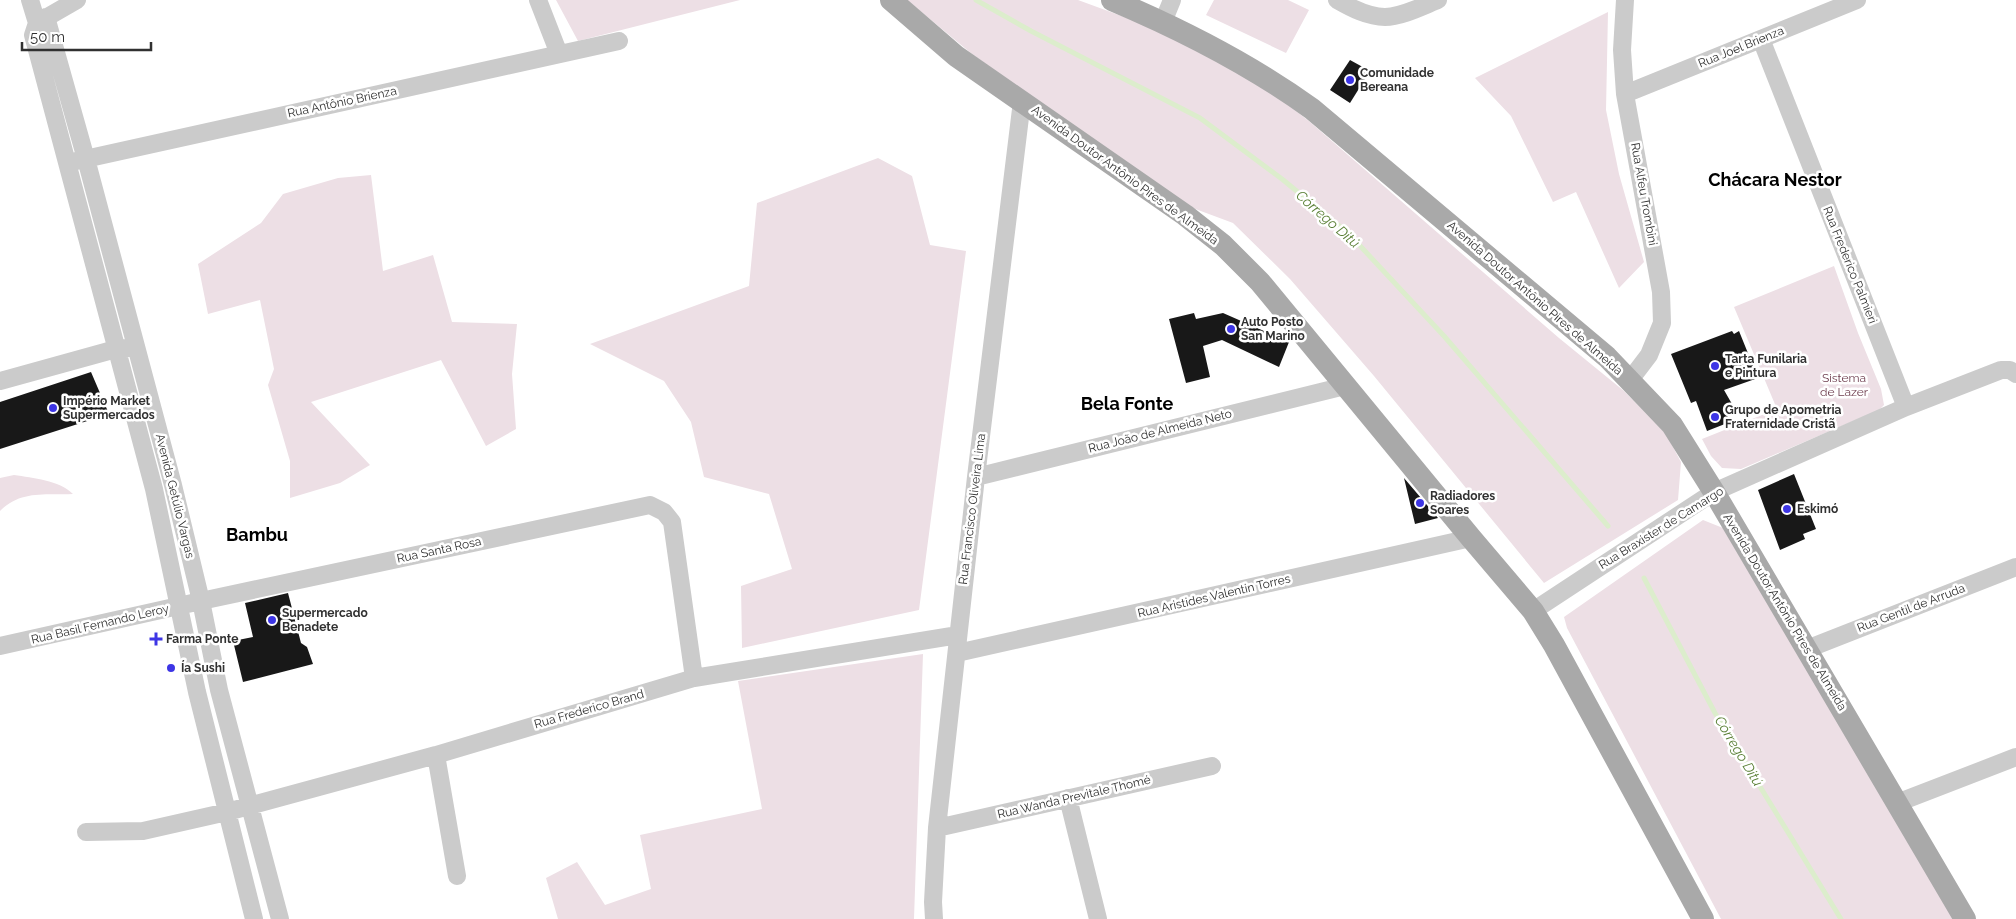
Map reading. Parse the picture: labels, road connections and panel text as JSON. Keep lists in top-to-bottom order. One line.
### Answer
{"streets":{"main road":["Avenida Doutor Antônio Pires de Almeida"],"street":["Rua Joel Brienza","Rua Antônio Brienza","Rua Alfeu Trombini","Rua Frederico Palmieri","Rua João de Almeida Neto","Avenida Getúlio Vargas","Rua Francisco Oliveira Lima","Rua Braxister de Camargo","Rua Santa Rosa","Rua Aristides Valentin Torres","Rua Gentil de Arruda","Rua Basil Fernando Leroy","Rua Frederico Brand","Rua Wanda Previtale Thomé"]},"crossings":[["Rua Joel Brienza","Rua Alfeu Trombini"],["Rua Joel Brienza","Rua Frederico Palmieri"],["Rua Antônio Brienza","Avenida Getúlio Vargas"],["Avenida Doutor Antônio Pires de Almeida","Rua Alfeu Trombini"],["Avenida Doutor Antônio Pires de Almeida","Rua João de Almeida Neto"],["Avenida Doutor Antônio Pires de Almeida","Rua Francisco Oliveira Lima"],["Avenida Doutor Antônio Pires de Almeida","Rua Braxister de Camargo"],["Avenida Doutor Antônio Pires de Almeida","Rua Aristides Valentin Torres"],["Avenida Doutor Antônio Pires de Almeida","Rua Gentil de Arruda"],["Rua Frederico Palmieri","Rua Braxister de Camargo"],["Rua João de Almeida Neto","Rua Francisco Oliveira Lima"],["Avenida Getúlio Vargas","Rua Santa Rosa"],["Avenida Getúlio Vargas","Rua Basil Fernando Leroy"],["Avenida Getúlio Vargas","Rua Frederico Brand"],["Rua Francisco Oliveira Lima","Rua Aristides Valentin Torres"],["Rua Francisco Oliveira Lima","Rua Frederico Brand"],["Rua Francisco Oliveira Lima","Rua Wanda Previtale Thomé"],["Rua Santa Rosa","Rua Basil Fernando Leroy"],["Rua Santa Rosa","Rua Frederico Brand"],["Rua Aristides Valentin Torres","Rua Frederico Brand"]],"districts":["Chácara Nestor","Bela Fonte","Bambu"],"water":["Córrego Ditú"],"parks":["Sistema de Lazer"],"places":{"other":["Comunidade Bereana","Auto Posto San Marino","Tarta Funilaria e Pintura","Império Market Supermercados","Grupo de Apometria Fraternidade Cristã","Radiadores Soares","Eskimó","Supermercado Benadete","Ía Sushi"],"health":["Farma Ponte"]},"scale_bar":"50 m"}
